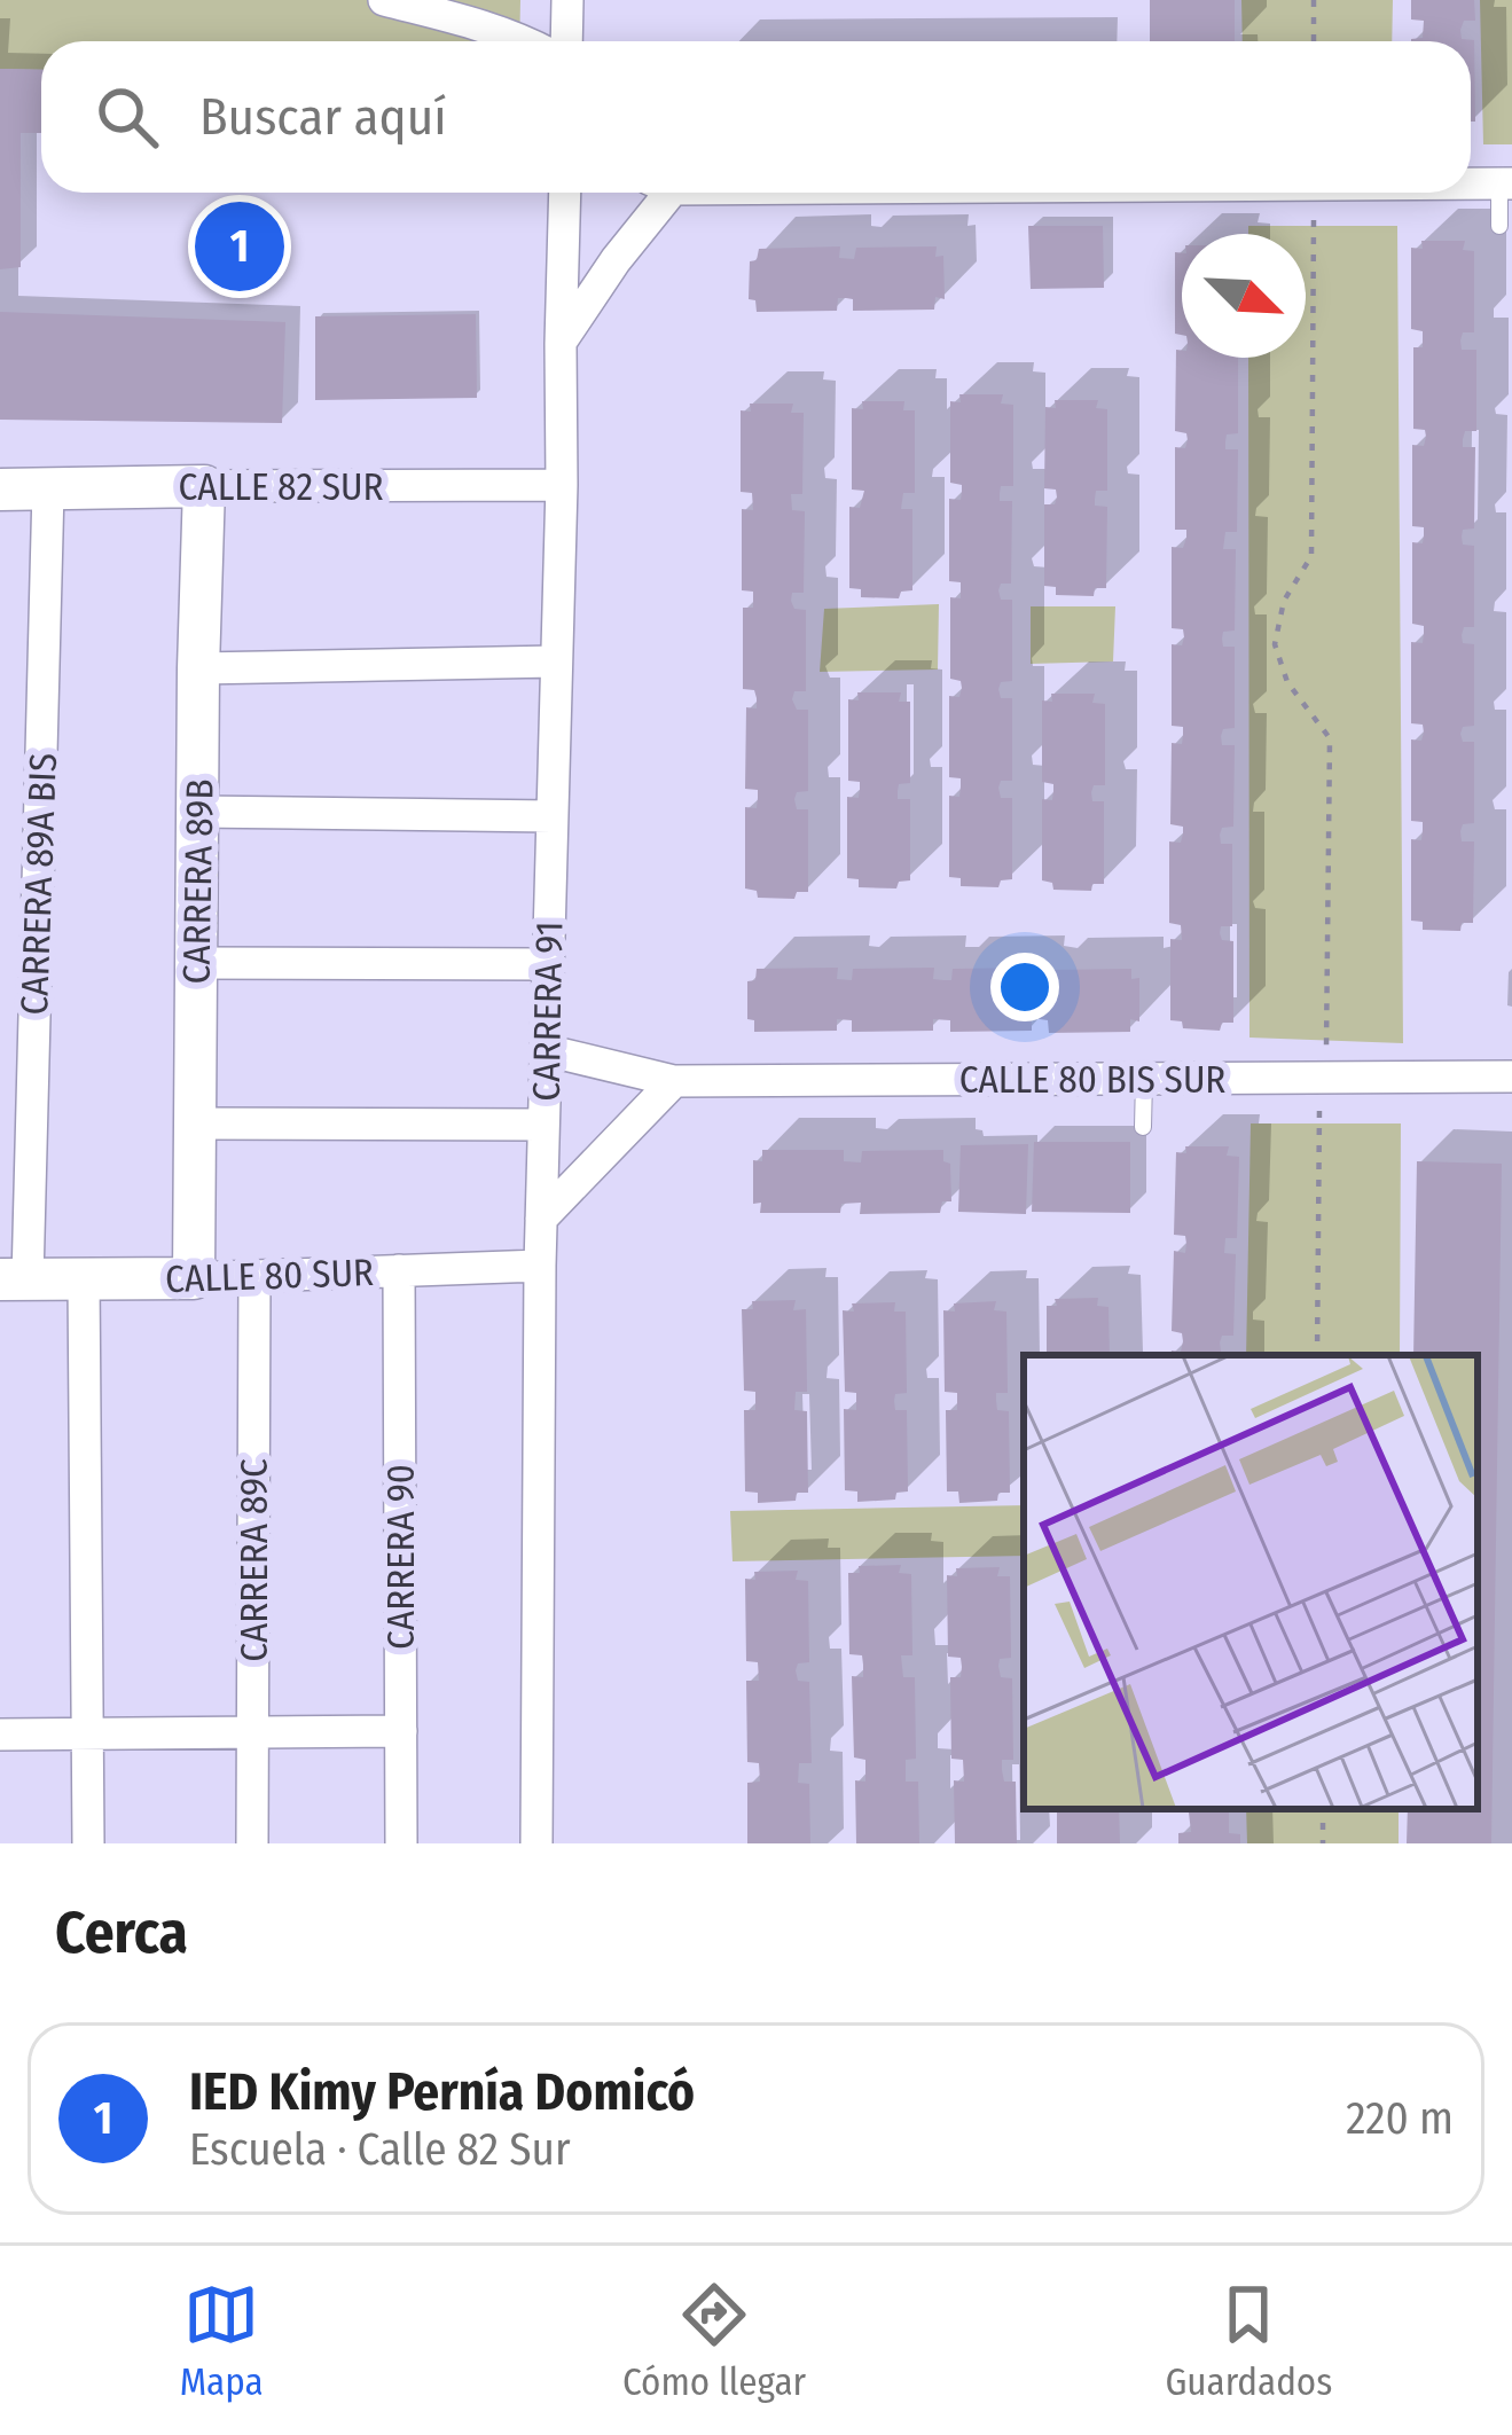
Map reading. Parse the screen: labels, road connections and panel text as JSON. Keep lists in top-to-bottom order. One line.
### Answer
{"streets":{"street":["CALLE 82 SUR","CARRERA 89B","CARRERA 89A BIS","CARRERA 91","CALLE 80 BIS SUR","CALLE 80 SUR","CARRERA 90","CARRERA 89C"]},"crossings":[["CALLE 82 SUR","CARRERA 89B"],["CALLE 82 SUR","CARRERA 89A BIS"],["CALLE 82 SUR","CARRERA 91"],["CARRERA 89B","CALLE 80 SUR"],["CARRERA 89A BIS","CALLE 80 SUR"],["CARRERA 91","CALLE 80 BIS SUR"],["CARRERA 91","CALLE 80 SUR"],["CALLE 80 SUR","CARRERA 90"],["CALLE 80 SUR","CARRERA 89C"]],"north":"bottom right","page":{"search":"Buscar aquí","pins":"1","heading":"Cerca","list":[{"mark":"1","name":"IED Kimy Pernía Domicó","note":"Escuela · Calle 82 Sur","value":"220 m"}],"nav":["Mapa","Cómo llegar","Guardados"]}}
